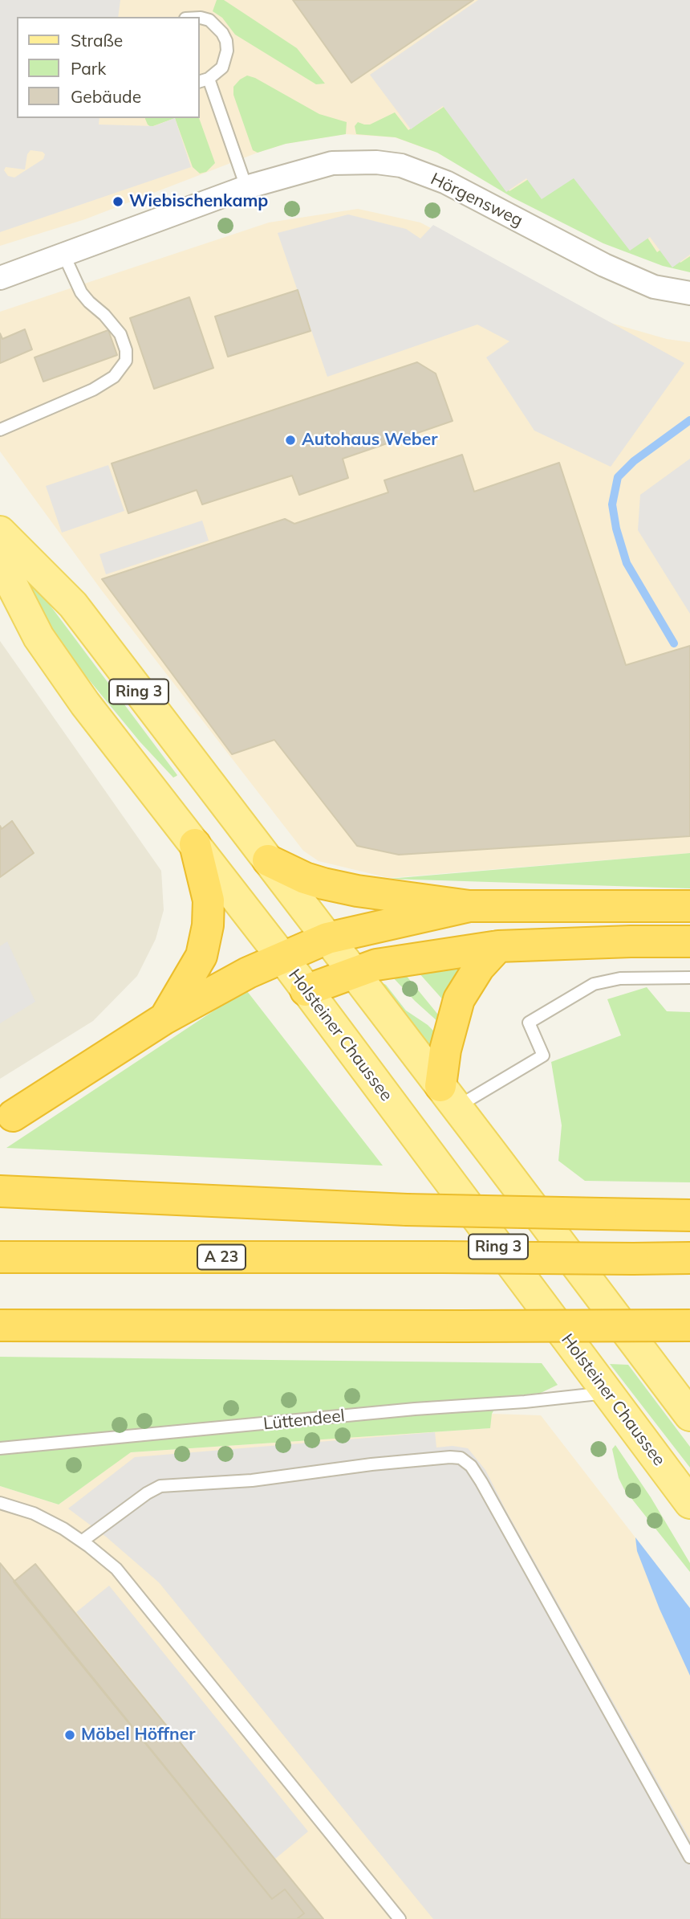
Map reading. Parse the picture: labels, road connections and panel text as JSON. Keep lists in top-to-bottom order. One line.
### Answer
{"streets":{"highway":["A 23"],"main road":["Ring 3","Holsteiner Chaussee"],"street":["Hörgensweg"],"lane":["Lüttendeel"]},"crossings":[["Holsteiner Chaussee","Lüttendeel"]],"places":["Wiebischenkamp","Autohaus Weber","Möbel Höffner"],"legend":["Straße","Park","Gebäude"]}
